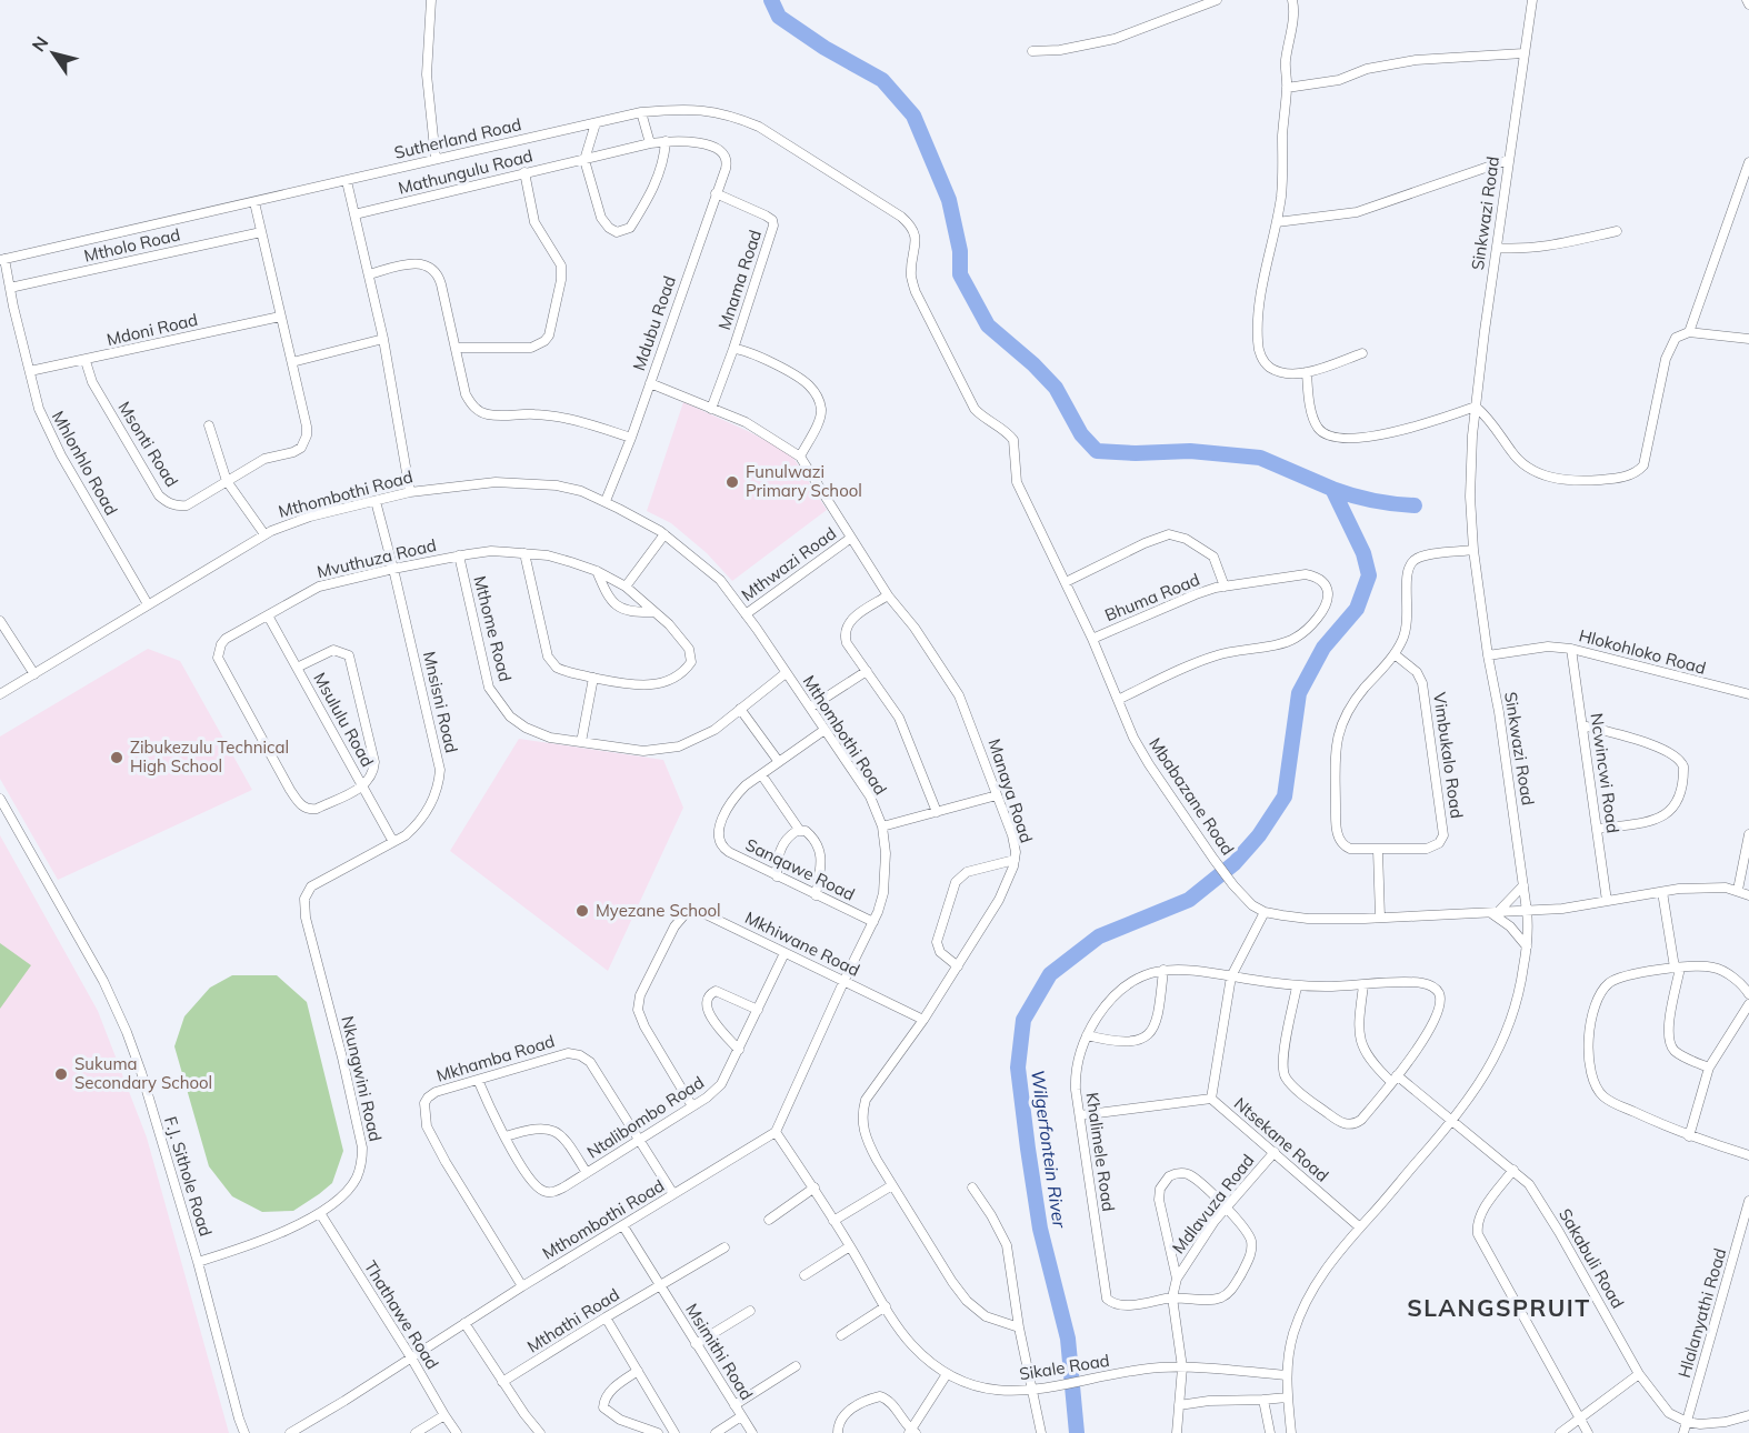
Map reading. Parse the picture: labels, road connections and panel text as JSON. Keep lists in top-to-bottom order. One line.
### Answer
{"streets":{"street":["Sutherland Road","Mathungulu Road","Sinkwazi Road","Mtholo Road","Mnama Road","Mdubu Road","Mdoni Road","Msonti Road","Mhlonhlo Road","Mthombothi Road","Mvuthuza Road","Mthwazi Road","Bhuma Road","Mthome Road","Hlokohloko Road","Mnsisni Road","Msululu Road","Vimbukalo Road","Ncwincwi Road","Manaya Road","Mbabazane Road","Sanqawe Road","Mkhiwane Road","Mkhamba Road","Nkungwini Road","Ntalibombo Road","Ntsekane Road","Khalimele Road","F.J. Sithole Road","Mdlavuza Road","Sakabuli Road","Hlalanyathi Road","Thathawe Road","Mthathi Road","Msimithi Road","Sikale Road"]},"crossings":[["Sutherland Road","Msonti Road"],["Sutherland Road","Mhlonhlo Road"],["Sutherland Road","Mbabazane Road"],["Mathungulu Road","Mdubu Road"],["Sinkwazi Road","Hlokohloko Road"],["Sinkwazi Road","Vimbukalo Road"],["Sinkwazi Road","Ntsekane Road"],["Sinkwazi Road","Sakabuli Road"],["Sinkwazi Road","Sikale Road"],["Mtholo Road","Msonti Road"],["Mtholo Road","Mhlonhlo Road"],["Mnama Road","Mdubu Road"],["Mnama Road","Manaya Road"],["Mdubu Road","Mthombothi Road"],["Mdubu Road","Manaya Road"],["Mdoni Road","Msonti Road"],["Mdoni Road","Mhlonhlo Road"],["Mhlonhlo Road","Mthombothi Road"],["Mthombothi Road","Mthwazi Road"],["Mthombothi Road","Mthome Road"],["Mthombothi Road","Mnsisni Road"],["Mthombothi Road","Sanqawe Road"],["Mthombothi Road","Mkhiwane Road"],["Mthombothi Road","Mkhamba Road"],["Mthombothi Road","Thathawe Road"],["Mthombothi Road","Msimithi Road"],["Mthombothi Road","Sikale Road"],["Mvuthuza Road","Mthome Road"],["Mvuthuza Road","Mnsisni Road"],["Mvuthuza Road","Msululu Road"],["Mthwazi Road","Manaya Road"],["Bhuma Road","Mbabazane Road"],["Hlokohloko Road","Ncwincwi Road"],["Mnsisni Road","Msululu Road"],["Mnsisni Road","Nkungwini Road"],["Manaya Road","Mkhiwane Road"],["Mbabazane Road","Ntsekane Road"],["Mkhiwane Road","Ntalibombo Road"],["Mkhamba Road","Ntalibombo Road"],["Nkungwini Road","F.J. Sithole Road"],["Nkungwini Road","Thathawe Road"],["Ntsekane Road","Khalimele Road"],["Ntsekane Road","Mdlavuza Road"],["Khalimele Road","Mdlavuza Road"],["Khalimele Road","Sakabuli Road"],["Mdlavuza Road","Sikale Road"],["Sakabuli Road","Hlalanyathi Road"],["Mthathi Road","Msimithi Road"]],"districts":["SLANGSPRUIT"],"water":["Wilgerfontein River"],"places":["Funulwazi Primary School","Zibukezulu Technical High School","Myezane School","Sukuma Secondary School"],"north":"top left"}
